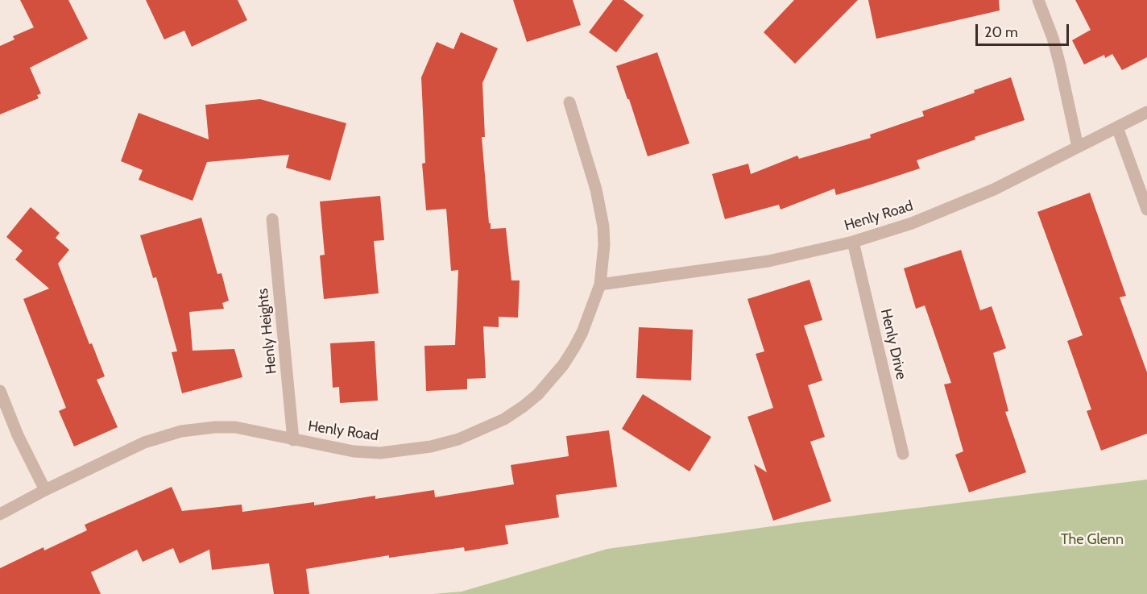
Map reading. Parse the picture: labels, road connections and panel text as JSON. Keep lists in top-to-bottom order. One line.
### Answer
{"streets":{"street":["Henly Road","Henly Heights","Henly Drive"]},"crossings":[["Henly Road","Henly Heights"],["Henly Road","Henly Drive"]],"parks":["The Glenn"],"scale_bar":"20 m"}
